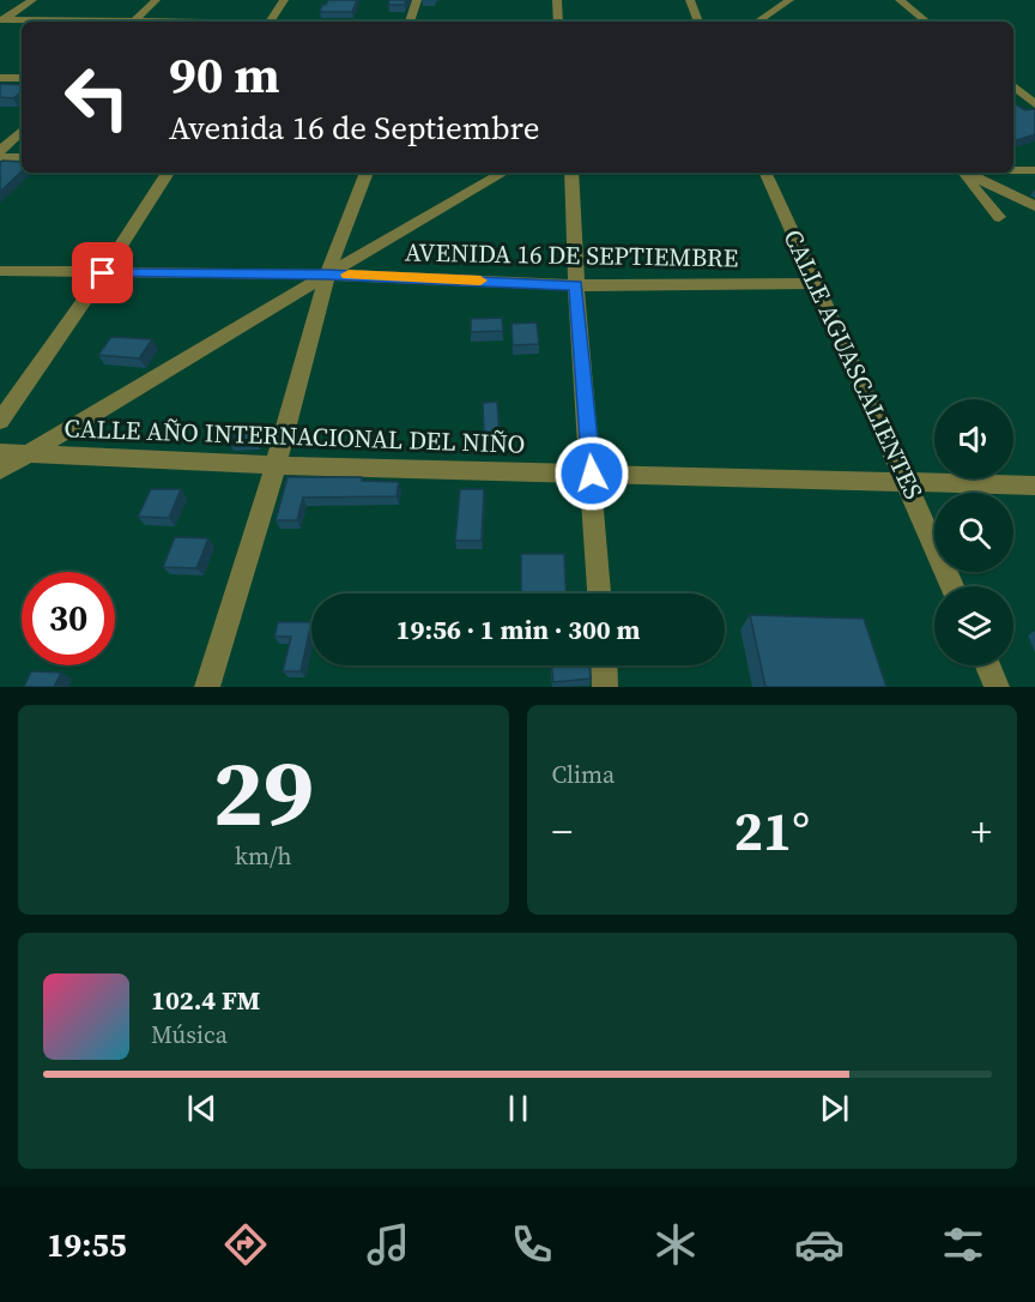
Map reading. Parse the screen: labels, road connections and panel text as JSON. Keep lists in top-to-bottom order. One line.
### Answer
{"streets":{"street":["AVENIDA 16 DE SEPTIEMBRE","CALLE AGUASCALIENTES","CALLE AÑO INTERNACIONAL DEL NIÑO"]},"crossings":[["AVENIDA 16 DE SEPTIEMBRE","CALLE AGUASCALIENTES"],["CALLE AGUASCALIENTES","CALLE AÑO INTERNACIONAL DEL NIÑO"]],"page":{"turn":["90 m","Avenida 16 de Septiembre"],"limit":"30","trip":"19:56 · 1 min · 300 m","tile":[["29","km/h"],"Clima"],"heat":["−","21°","+"],"song":["102.4 FM","Música"],"tabs":"19:55"}}
